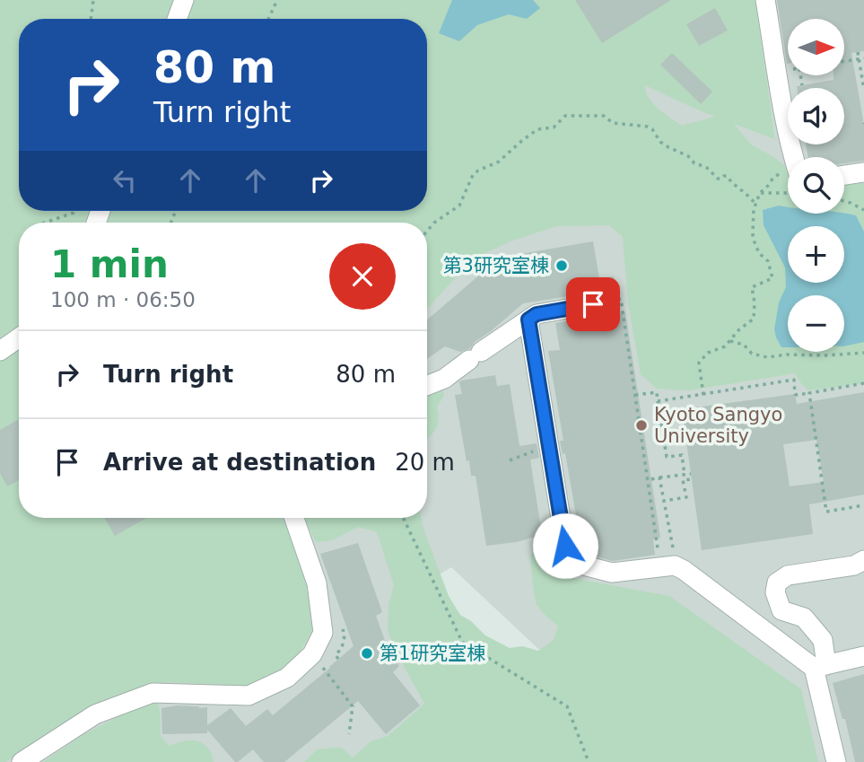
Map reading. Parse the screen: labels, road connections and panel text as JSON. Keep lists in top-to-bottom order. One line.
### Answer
{"places":["第3研究室棟","Kyoto Sangyo University","第1研究室棟"],"north":"right","page":{"map_buttons":["+","−"],"turn":["80 m","Turn right"],"heading":["1 min","100 m · 06:50"],"list":[{"name":"Turn right","value":"80 m"},{"name":"Arrive at destination","value":"20 m"}]}}
